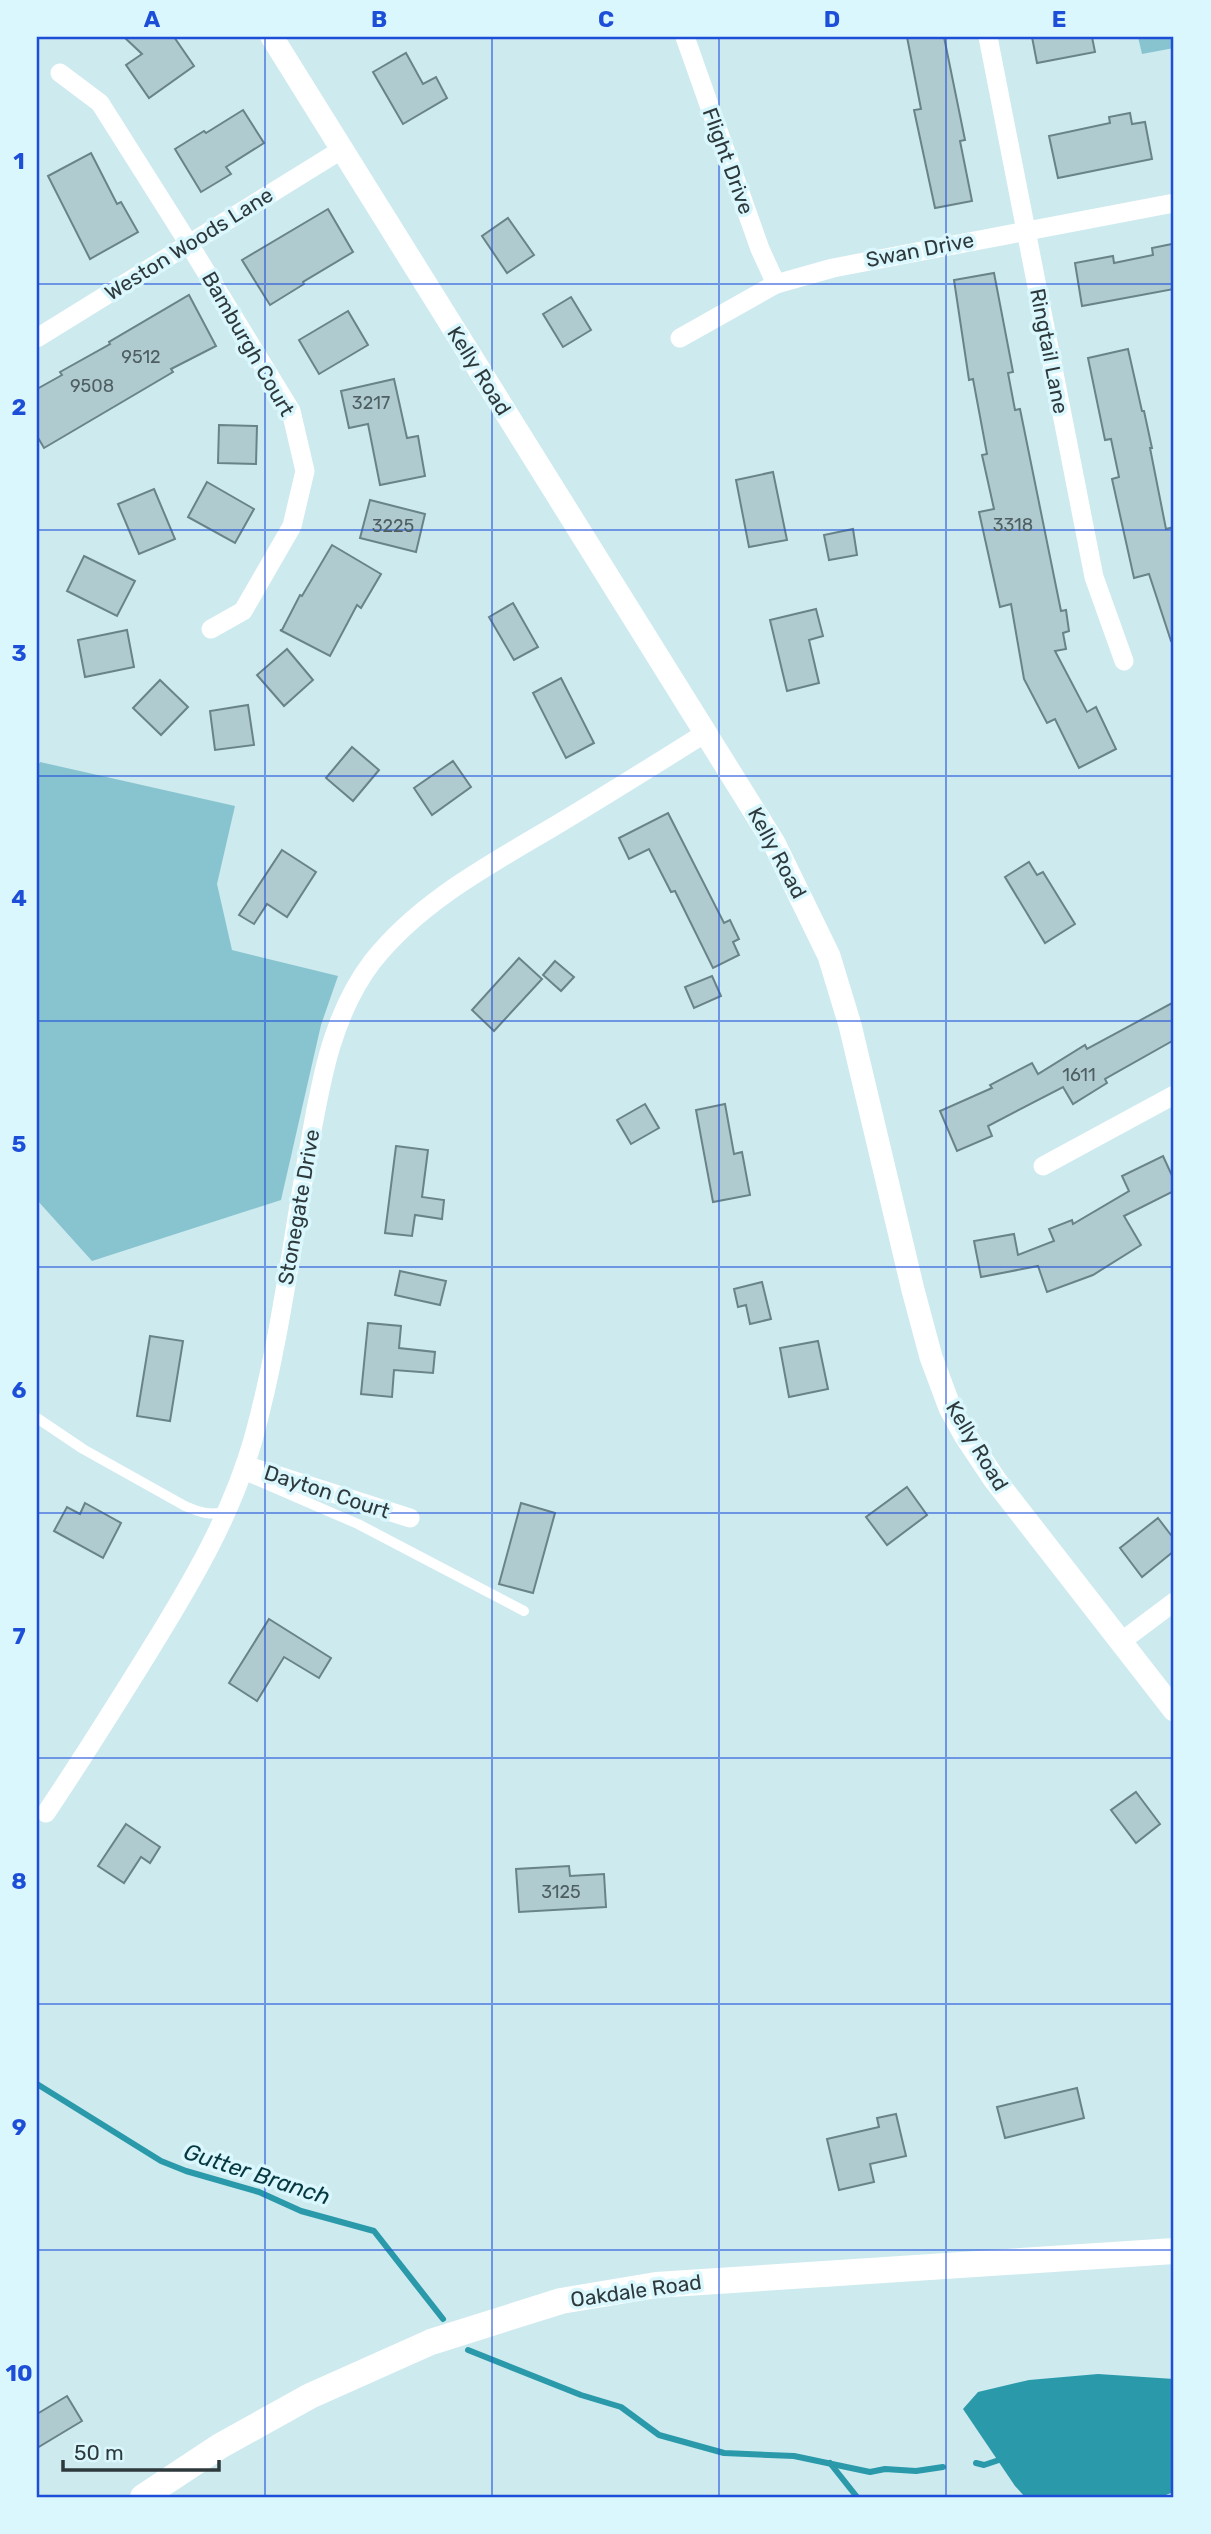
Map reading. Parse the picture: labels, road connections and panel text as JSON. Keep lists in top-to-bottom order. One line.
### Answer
{"streets":{"main road":["Oakdale Road"],"street":["Flight Drive","Weston Woods Lane","Swan Drive","Bamburgh Court","Ringtail Lane","Kelly Road","Stonegate Drive","Dayton Court"]},"crossings":[["Flight Drive","Swan Drive"],["Weston Woods Lane","Bamburgh Court"],["Weston Woods Lane","Kelly Road"],["Swan Drive","Ringtail Lane"],["Kelly Road","Stonegate Drive"],["Stonegate Drive","Dayton Court"]],"water":["Gutter Branch"],"house_numbers":["9512","9508","3217","3318","3225","1611","3125"],"scale_bar":"50 m","grid":{"columns":["A","B","C","D","E"],"rows":["1","2","3","4","5","6","7","8","9","10"]}}
